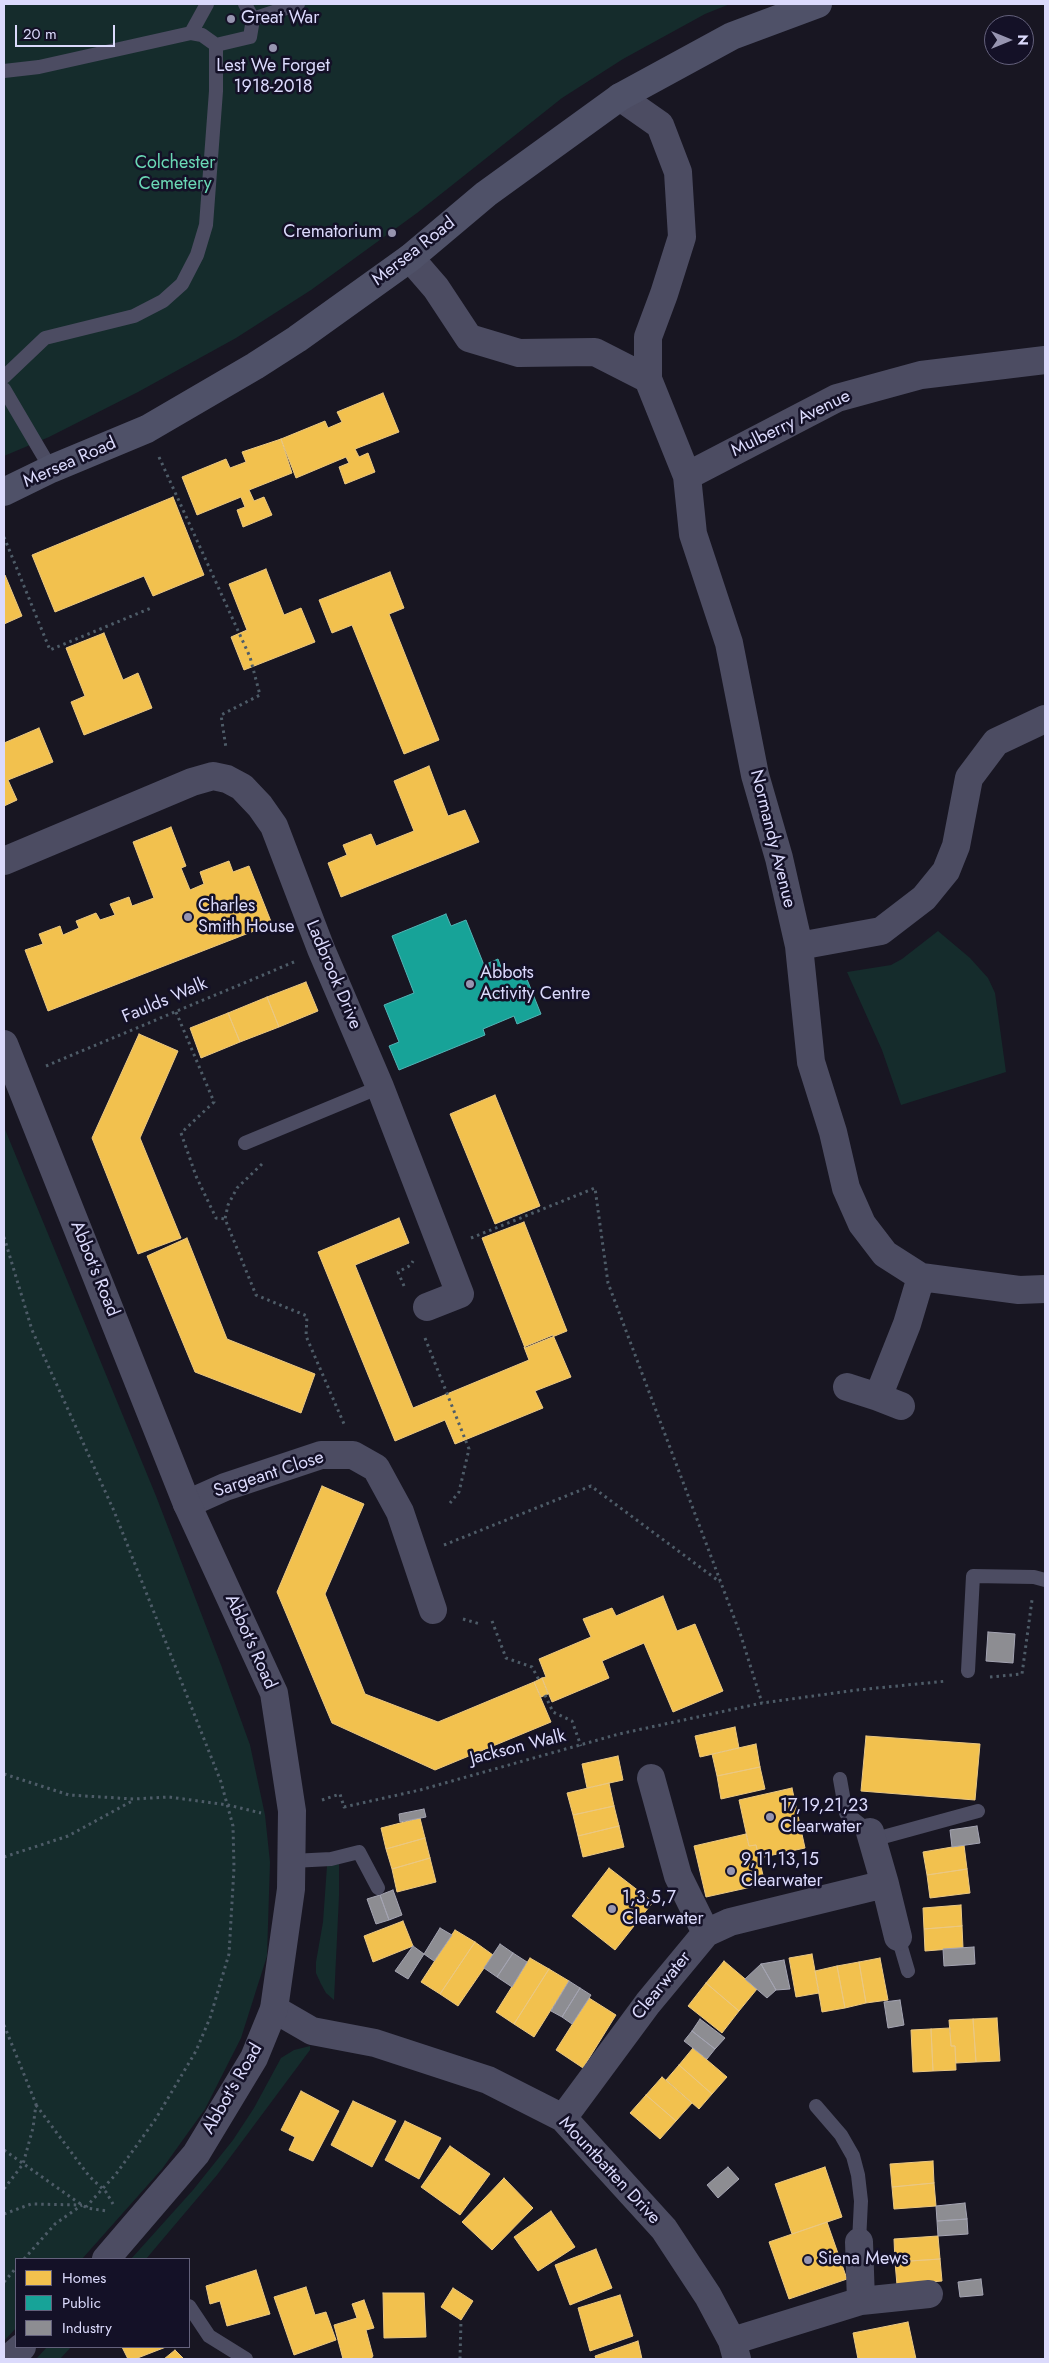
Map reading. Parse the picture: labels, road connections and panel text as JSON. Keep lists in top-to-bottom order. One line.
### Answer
{"streets":{"main road":["Mersea Road"],"street":["Mulberry Avenue","Normandy Avenue","Ladbrook Drive","Abbot's Road","Sargeant Close","Clearwater","Mountbatten Drive"],"path":["Faulds Walk","Jackson Walk"]},"crossings":[["Mersea Road","Normandy Avenue"],["Mulberry Avenue","Normandy Avenue"],["Ladbrook Drive","Faulds Walk"],["Faulds Walk","Abbot's Road"],["Abbot's Road","Sargeant Close"],["Abbot's Road","Jackson Walk"],["Abbot's Road","Mountbatten Drive"],["Clearwater","Mountbatten Drive"]],"parks":["Colchester Cemetery"],"places":["Great War","Lest We Forget 1918-2018","Crematorium","Charles Smith House","Abbots Activity Centre","17,19,21,23 Clearwater","9,11,13,15 Clearwater","1,3,5,7 Clearwater","Siena Mews"],"legend":["Homes","Public","Industry"],"scale_bar":"20 m","north":"right"}
